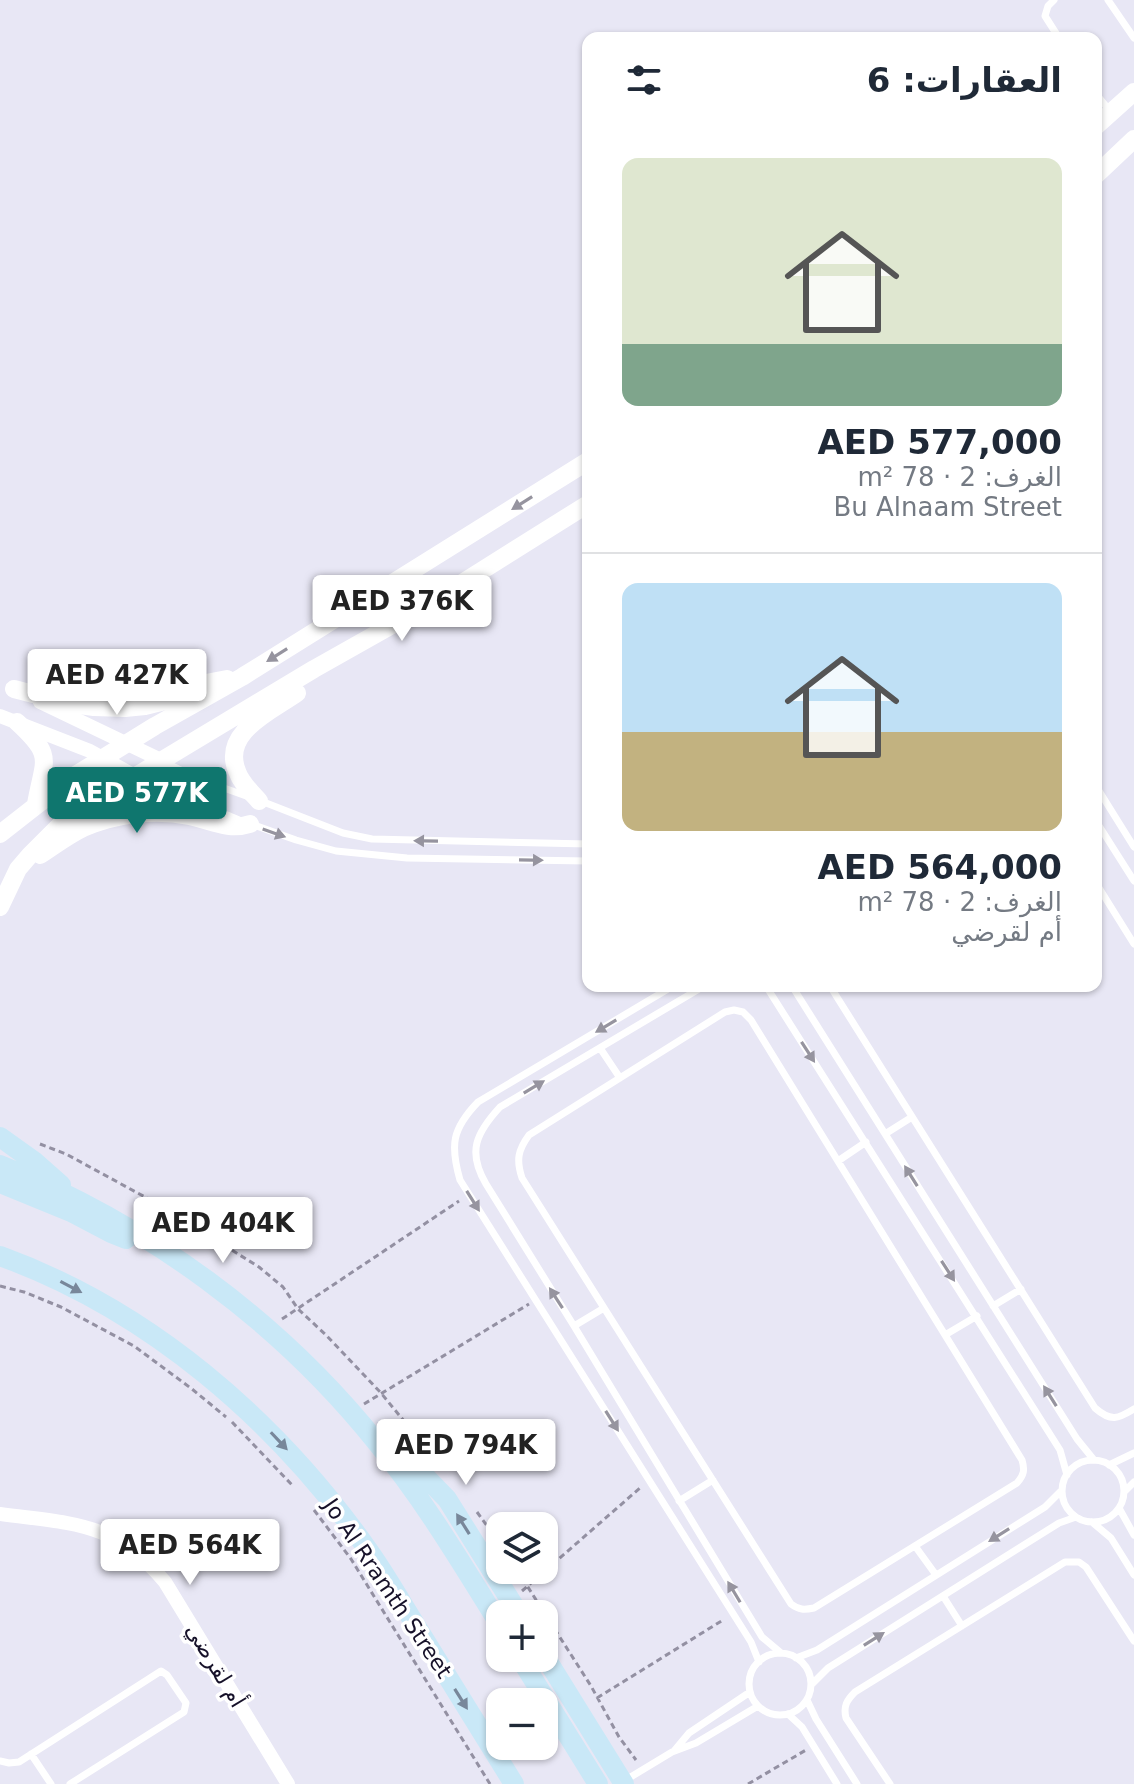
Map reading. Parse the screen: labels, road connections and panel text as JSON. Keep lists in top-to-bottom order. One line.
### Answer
{"streets":{"main road":["Jo Al Rramth Street"],"street":["أم لقرضي"]},"page":{"heading":"العقارات: 6","list":[{"name":"AED 577,000","note":"الغرف: 2 · 78 m² · Bu Alnaam Street"},{"name":"AED 564,000","note":"الغرف: 2 · 78 m² · أم لقرضي"}],"price":["AED 376K","AED 427K","AED 577K","AED 404K","AED 794K","AED 564K"],"map_buttons":["+","−"]}}
